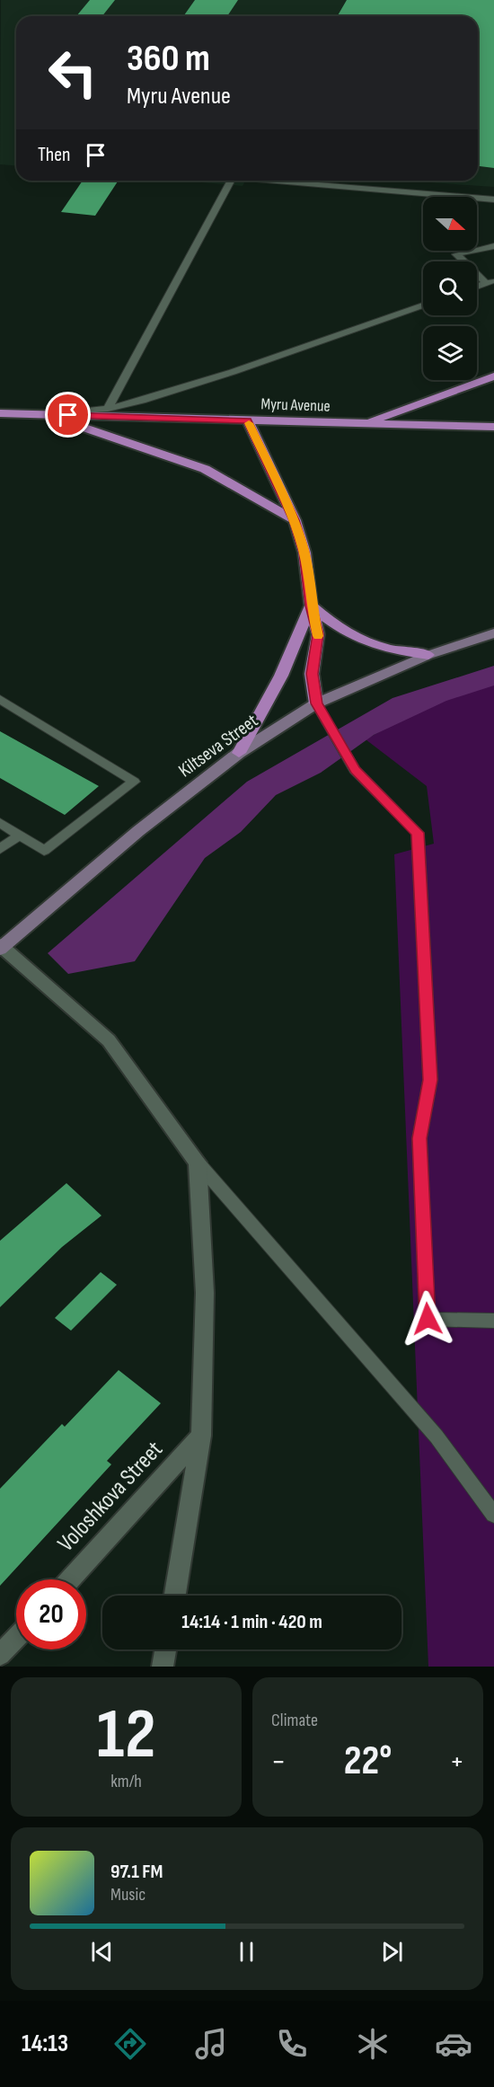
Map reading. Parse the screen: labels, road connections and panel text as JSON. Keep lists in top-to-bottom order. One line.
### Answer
{"streets":{"main road":["Myru Avenue","Kiltseva Street"],"street":["Voloshkova Street"]},"north":"right","page":{"turn":["360 m","Myru Avenue"],"then":"Then","limit":"20","trip":"14:14 · 1 min · 420 m","tile":[["12","km/h"],"Climate"],"heat":["−","22°","+"],"song":["97.1 FM","Music"],"tabs":"14:13"}}
